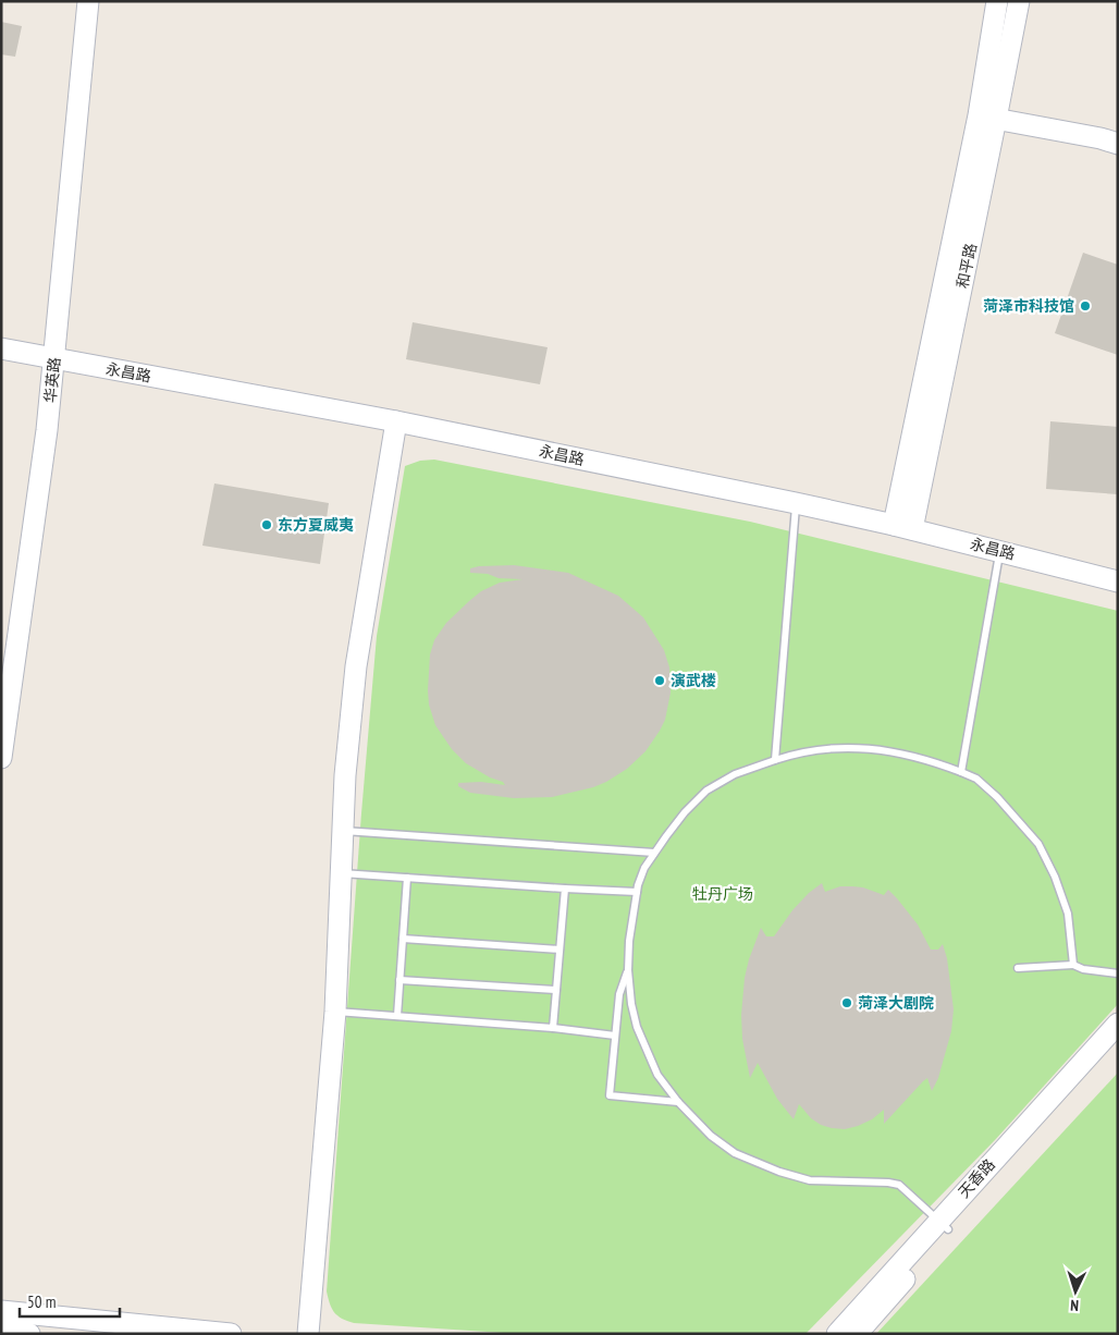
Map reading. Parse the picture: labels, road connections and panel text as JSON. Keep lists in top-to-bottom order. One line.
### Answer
{"streets":{"main road":["和平路","永昌路","华英路","天香路"]},"crossings":[["和平路","永昌路"],["永昌路","华英路"]],"parks":["牡丹广场"],"places":["菏泽市科技馆","东方夏威夷","演武楼","菏泽大剧院"],"scale_bar":"50 m","north":"bottom"}
